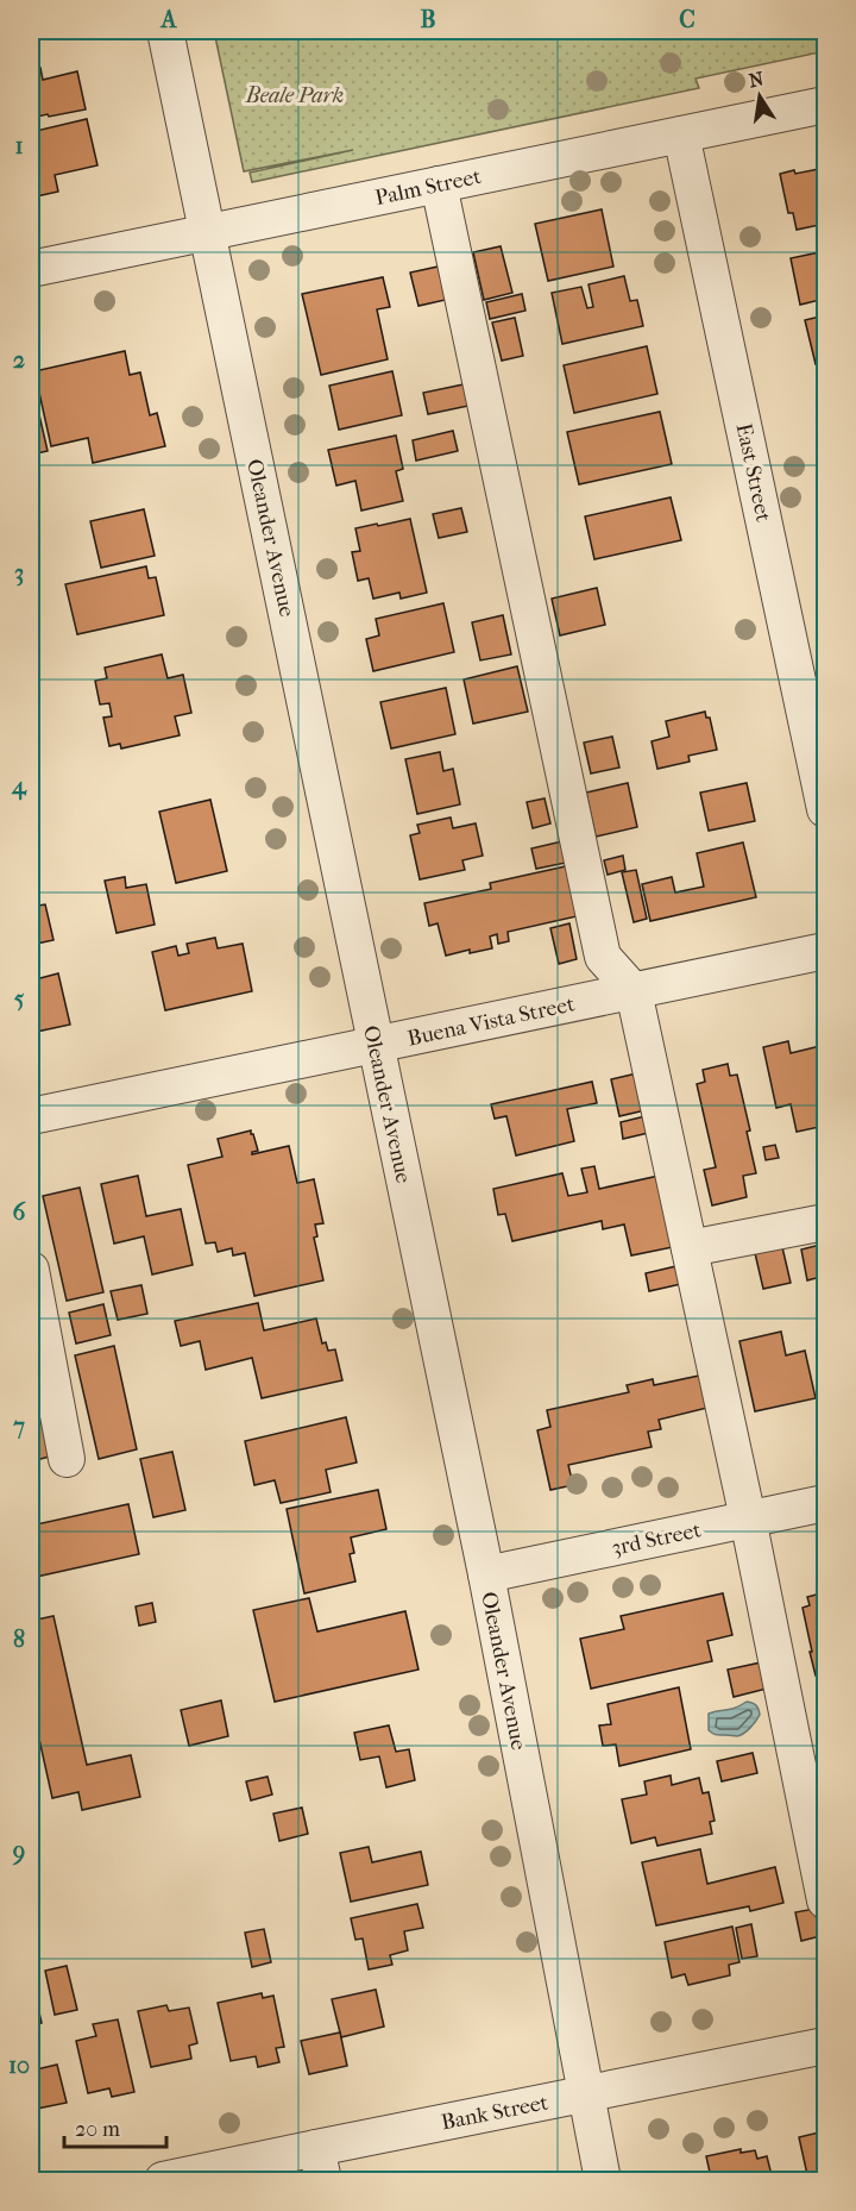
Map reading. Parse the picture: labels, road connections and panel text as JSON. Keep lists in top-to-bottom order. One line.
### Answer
{"streets":{"street":["Palm Street","East Street","Oleander Avenue","Buena Vista Street","3rd Street","Bank Street"]},"crossings":[["Palm Street","East Street"],["Palm Street","Oleander Avenue"],["Oleander Avenue","Buena Vista Street"],["Oleander Avenue","3rd Street"],["Oleander Avenue","Bank Street"]],"parks":["Beale Park"],"scale_bar":"20 m","north":"top","grid":{"columns":["A","B","C"],"rows":["1","2","3","4","5","6","7","8","9","10"]}}
